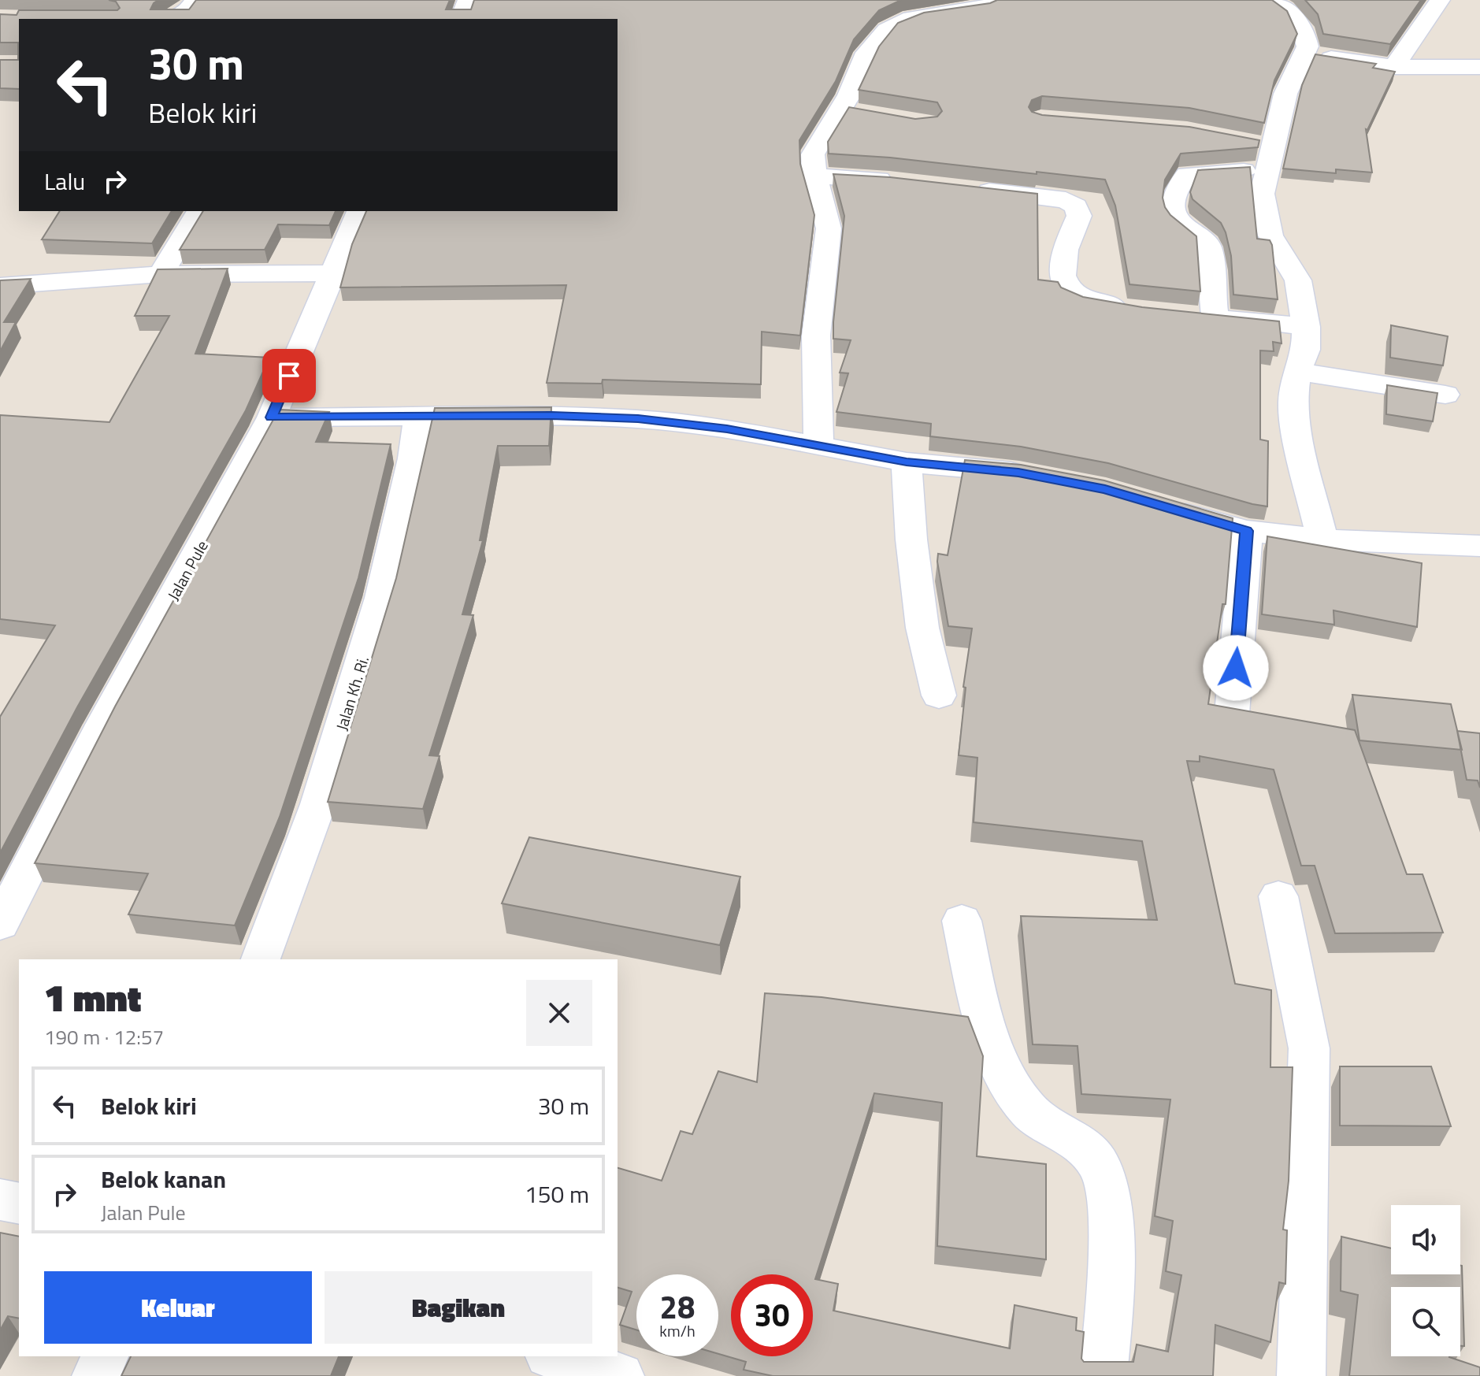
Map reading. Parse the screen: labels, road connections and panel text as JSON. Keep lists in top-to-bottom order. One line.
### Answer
{"streets":{"street":["Jalan Pule","Jalan Kh. Ri."]},"page":{"turn":["30 m","Belok kiri"],"then":"Lalu","heading":["1 mnt","190 m · 12:57"],"list":[{"name":"Belok kiri","value":"30 m"},{"name":"Belok kanan","note":"Jalan Pule","value":"150 m"}],"buttons":["Keluar","Bagikan"],"speed":"28 km/h","limit":"30"}}
